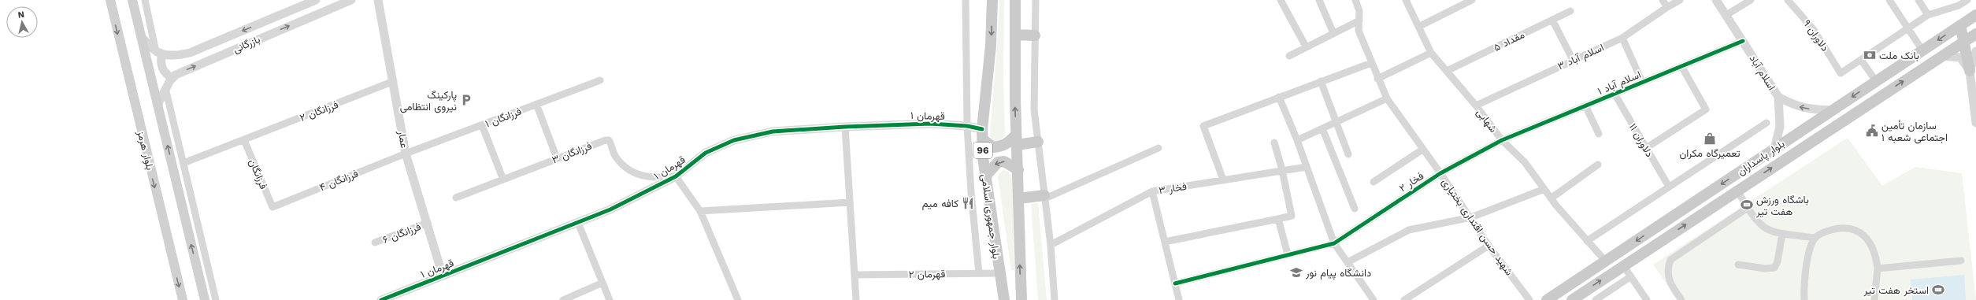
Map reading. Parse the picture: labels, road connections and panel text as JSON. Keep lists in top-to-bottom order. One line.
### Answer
{"streets":{"main road":["بلوار هرمز","96","بلوار پاسداران","بلوار جمهوری اسلامی"],"street":["دلاوران ۹","مقداد ۵","بازرگانی","اسلام آباد ۳","اسلام آباد","اسلام آباد ۱","فرزانگان ۲","قهرمان ۱","فرزانگان ۱","شهابی","عمار","دلاوران ۱۱","فرزانگان ۳","فرزانگان","فرزانگان ۴","فخار ۲","فخار ۳","شهید حسن اقتداری بختیاری","فرزانگان ۶","قهرمان ۲"]},"crossings":[["مقداد ۵","شهابی"],["اسلام آباد ۳","شهابی"],["اسلام آباد","اسلام آباد ۱"],["اسلام آباد","بلوار پاسداران"],["اسلام آباد ۱","شهابی"],["اسلام آباد ۱","دلاوران ۱۱"],["اسلام آباد ۱","فخار ۲"],["فرزانگان ۲","عمار"],["فرزانگان ۲","فرزانگان"],["قهرمان ۱","عمار"],["قهرمان ۱","فرزانگان ۳"],["قهرمان ۱","بلوار جمهوری اسلامی"],["فرزانگان ۱","عمار"],["فرزانگان ۱","فرزانگان ۴"],["شهابی","بلوار پاسداران"],["شهابی","فخار ۲"],["عمار","فرزانگان ۴"],["عمار","فرزانگان ۶"],["فرزانگان","فرزانگان ۴"],["فخار ۲","شهید حسن اقتداری بختیاری"],["بلوار جمهوری اسلامی","قهرمان ۲"]],"places":{"bank":["بانک ملت"],"parking":["پارکینگ نیروی انتظامی"],"public building":["سازمان تأمین اجتماعی شعبه ۱"],"shop":["تعمیرگاه مکران"],"restaurant":["کافه میم"],"sports":["باشگاه ورزش هفت تیر","استخر هفت تیر"],"school or university":["دانشگاه پیام نور"]},"north":"top"}
